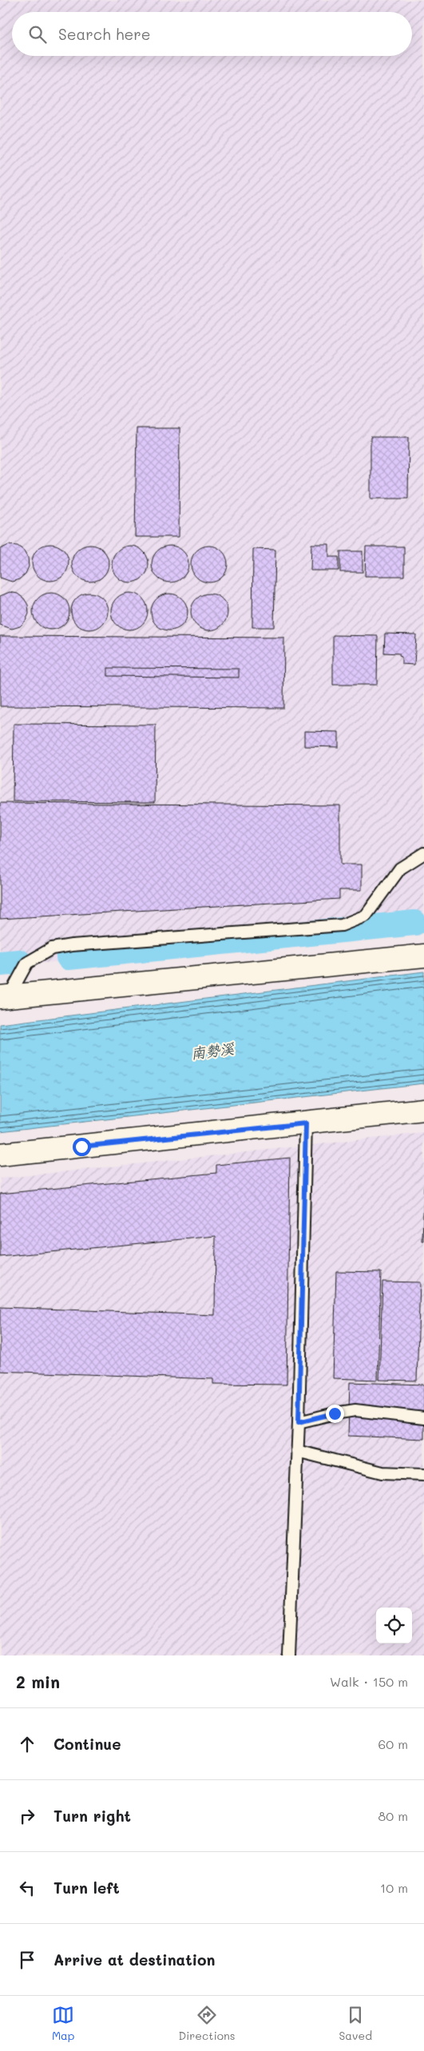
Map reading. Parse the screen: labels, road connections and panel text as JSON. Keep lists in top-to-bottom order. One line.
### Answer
{"water":["南勢溪"],"page":{"search":"Search here","heading":["2 min","Walk · 150 m"],"list":[["Continue","60 m"],["Turn right","80 m"],["Turn left","10 m"],"Arrive at destination"],"nav":["Map","Directions","Saved"]}}
